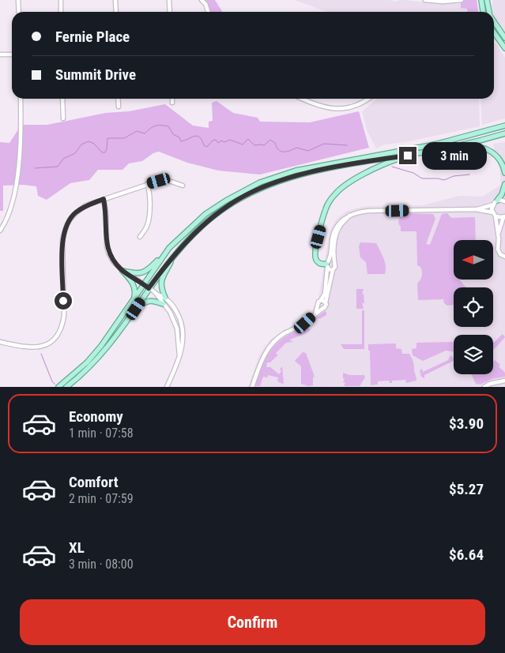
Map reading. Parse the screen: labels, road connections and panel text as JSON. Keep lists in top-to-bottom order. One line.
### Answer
{"north":"left","page":{"banner":["Fernie Place","Summit Drive"],"bubble":"3 min","list":[{"name":"Economy","note":"1 min · 07:58","value":"$3.90"},{"name":"Comfort","note":"2 min · 07:59","value":"$5.27"},{"name":"XL","note":"3 min · 08:00","value":"$6.64"}],"buttons":"Confirm"}}
